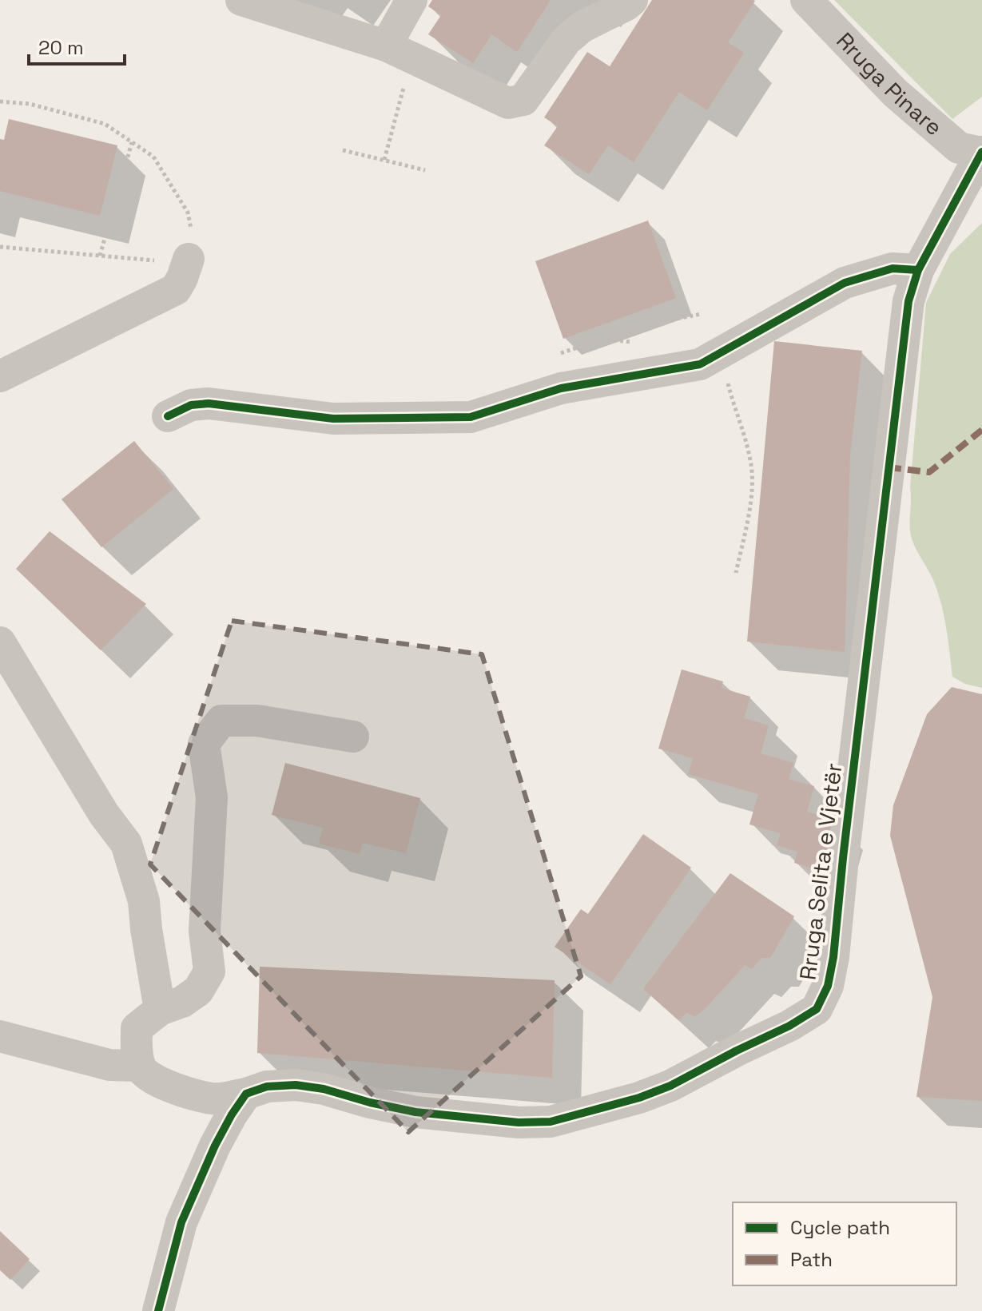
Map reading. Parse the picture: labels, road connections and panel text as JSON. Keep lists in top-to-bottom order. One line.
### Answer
{"streets":{"street":["Rruga Pinare","Rruga Selita e Vjetër"]},"crossings":[["Rruga Pinare","Rruga Selita e Vjetër"]],"legend":["Cycle path","Path"],"scale_bar":"20 m"}
